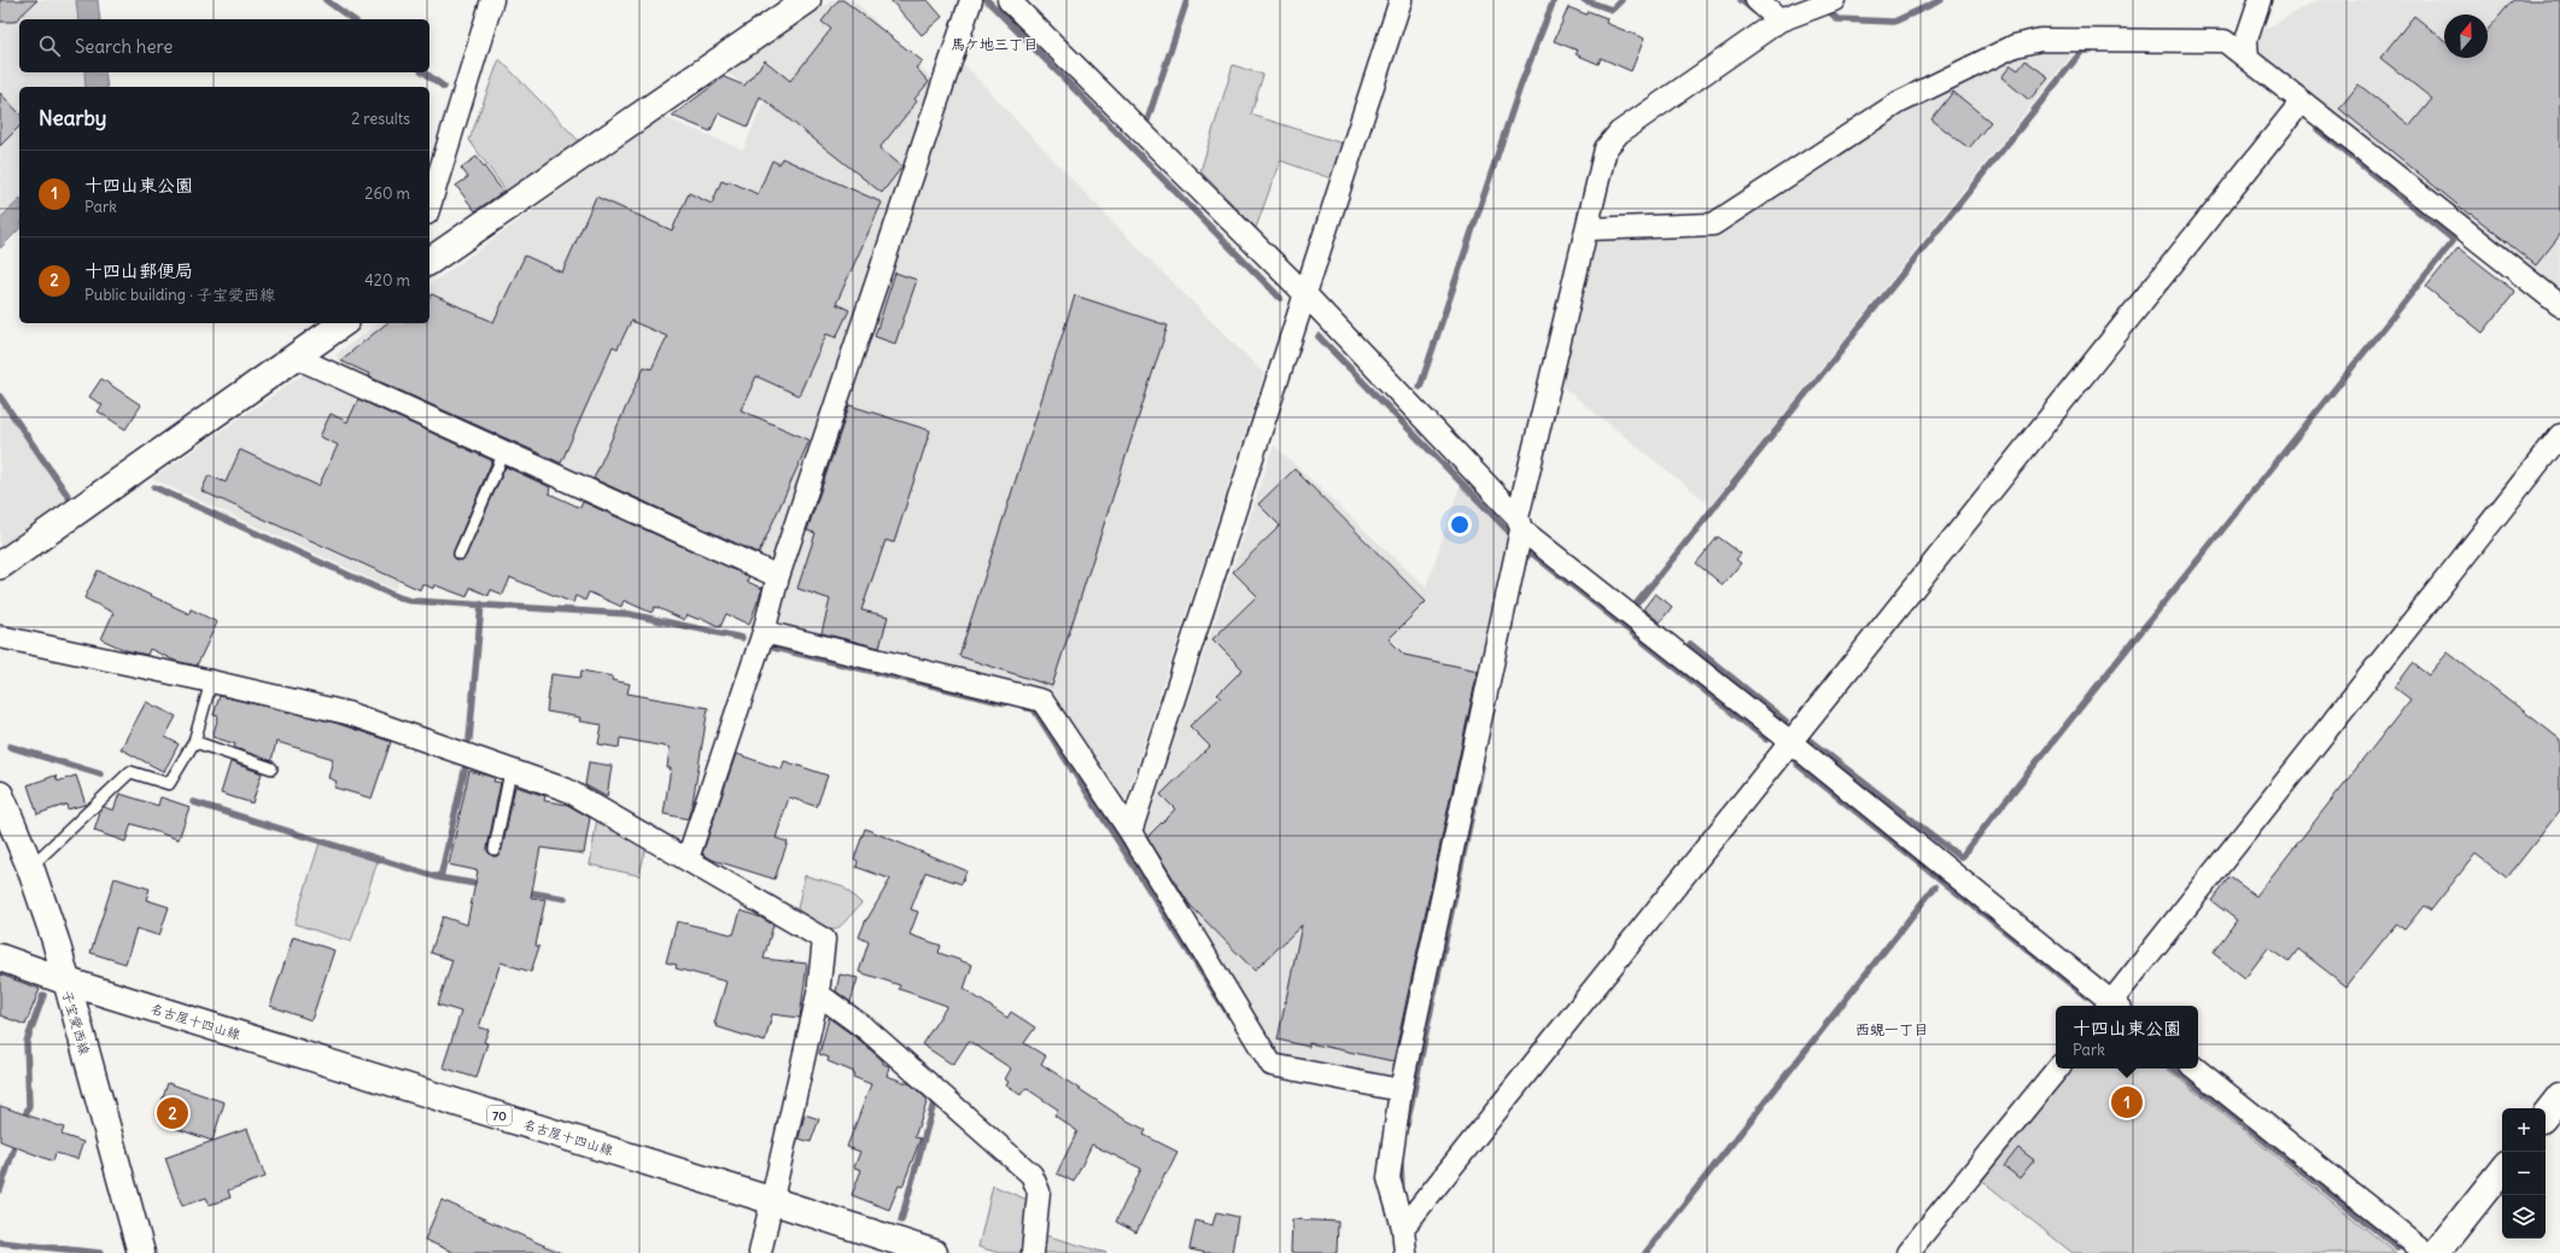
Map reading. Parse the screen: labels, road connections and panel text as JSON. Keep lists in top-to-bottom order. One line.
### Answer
{"streets":{"main road":["名古屋十四山線","子宝愛西線","70"]},"crossings":[["名古屋十四山線","子宝愛西線"]],"districts":["馬ケ地三丁目","西蜆一丁目"],"north":"top","page":{"search":"Search here","heading":["Nearby","2 results"],"list":[{"mark":"1","name":"十四山東公園","note":"Park","value":"260 m"},{"mark":"2","name":"十四山郵便局","note":"Public building · 子宝愛西線","value":"420 m"}],"popup":["十四山東公園","Park"],"pins":["1","2"],"map_buttons":["+","−"]}}
